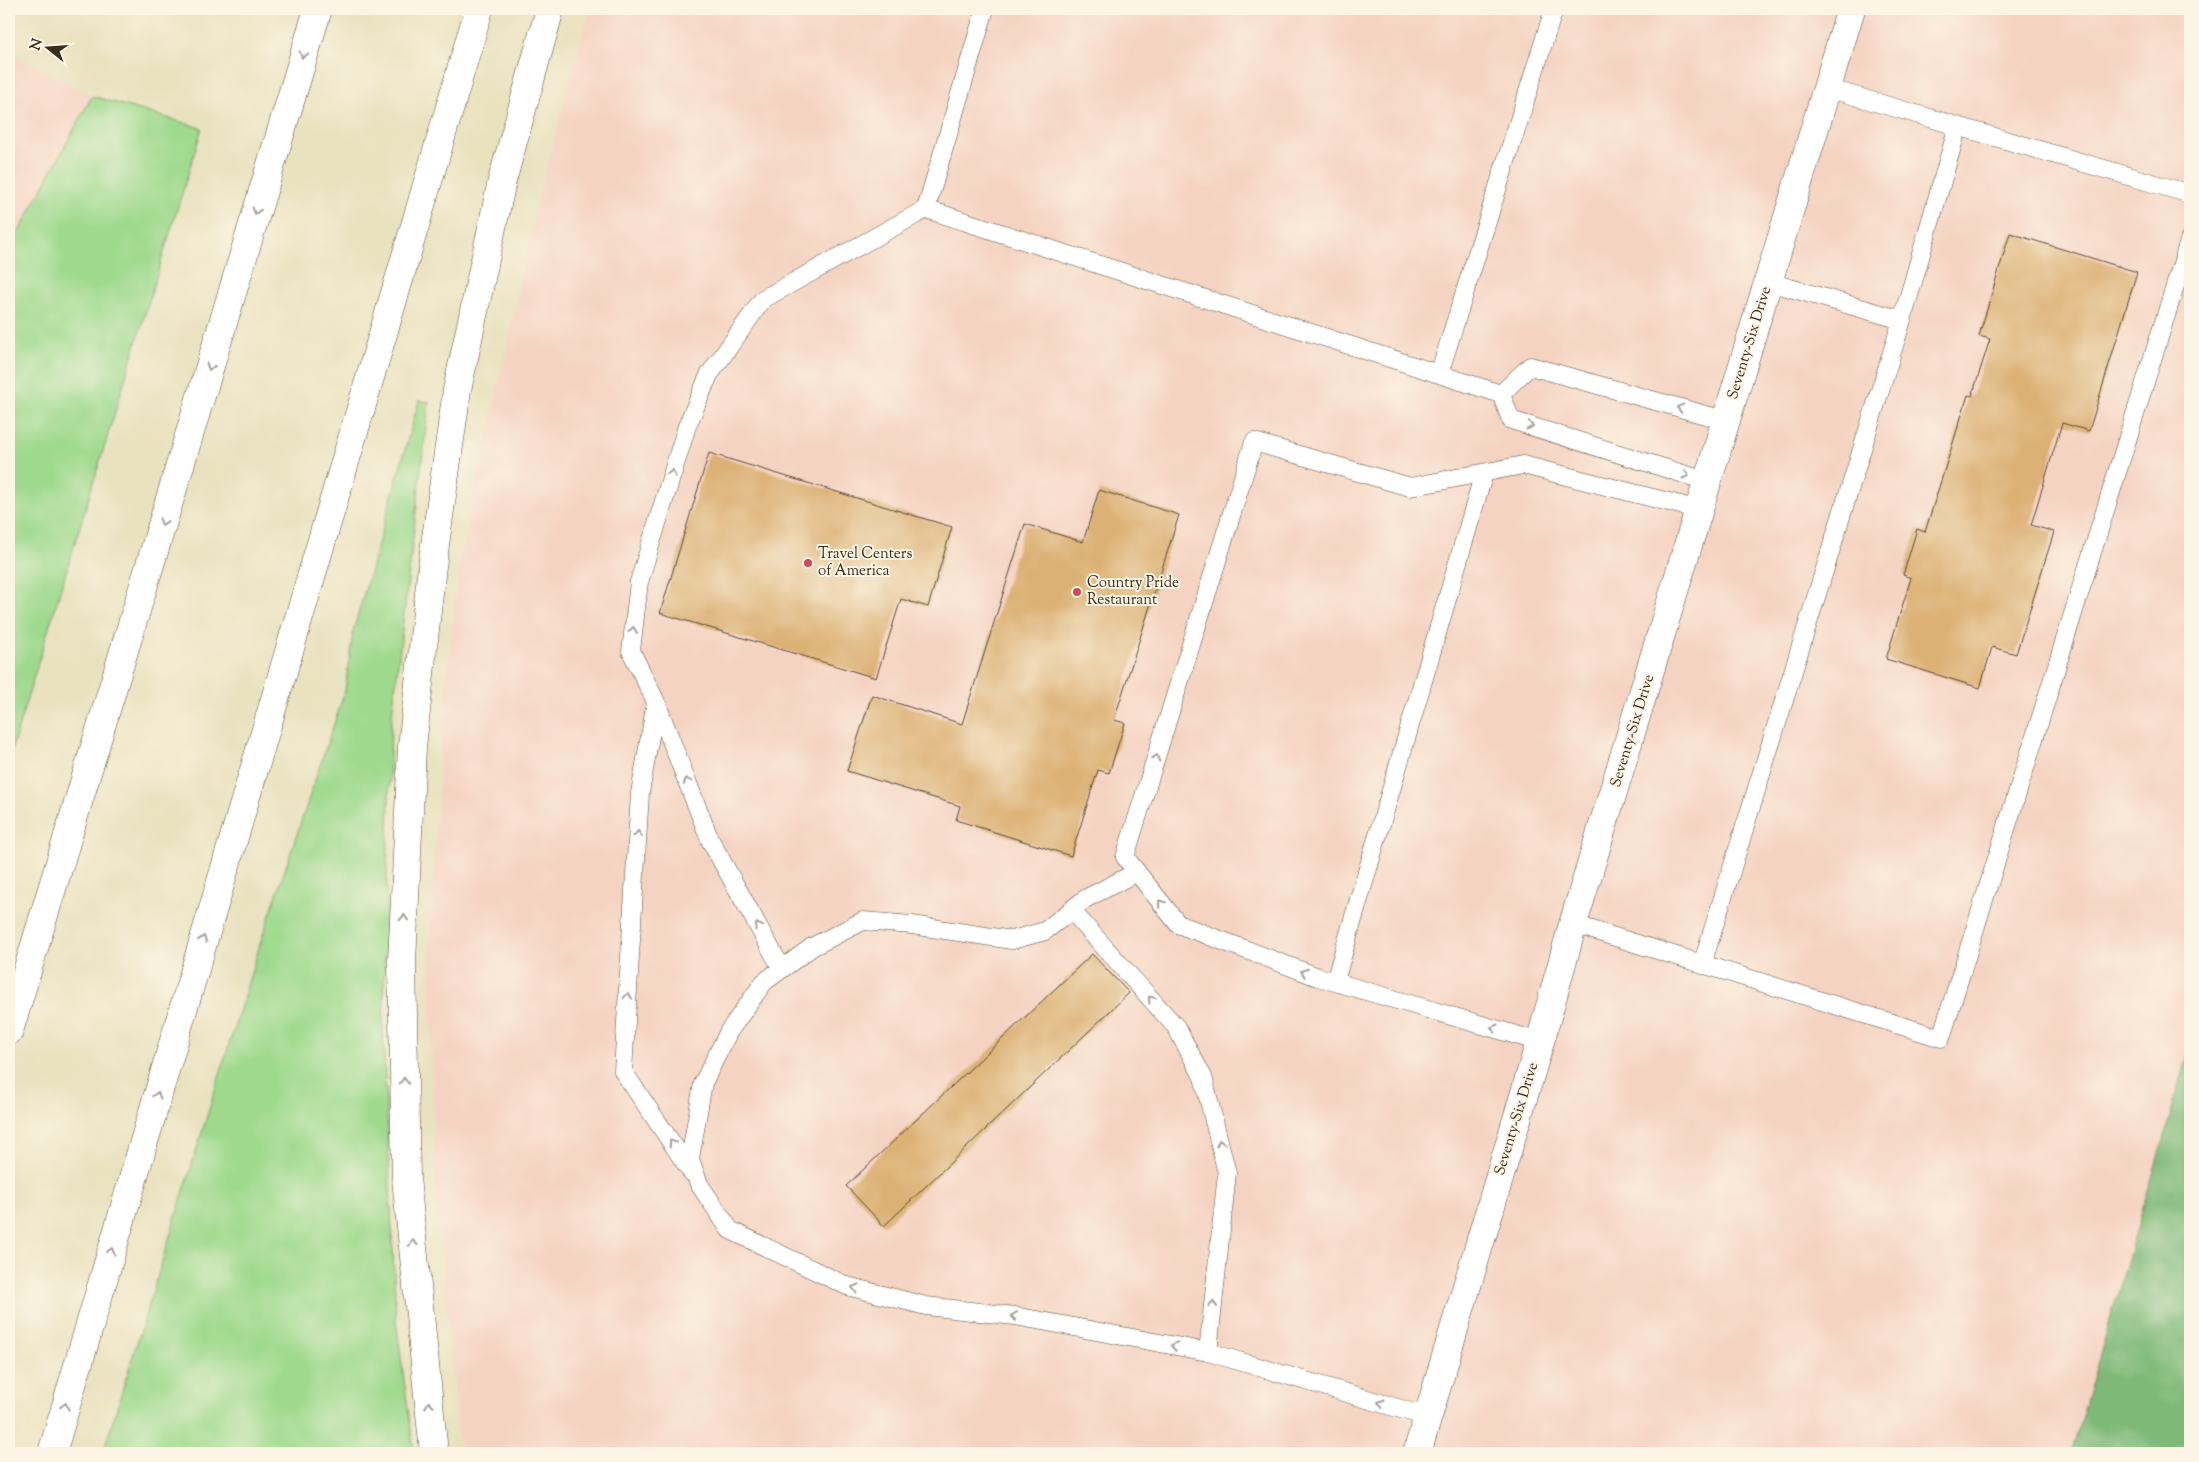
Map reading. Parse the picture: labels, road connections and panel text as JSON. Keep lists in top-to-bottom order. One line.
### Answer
{"streets":{"main road":["Seventy-Six Drive"]},"places":["Travel Centers of America","Country Pride Restaurant"],"north":"left"}
